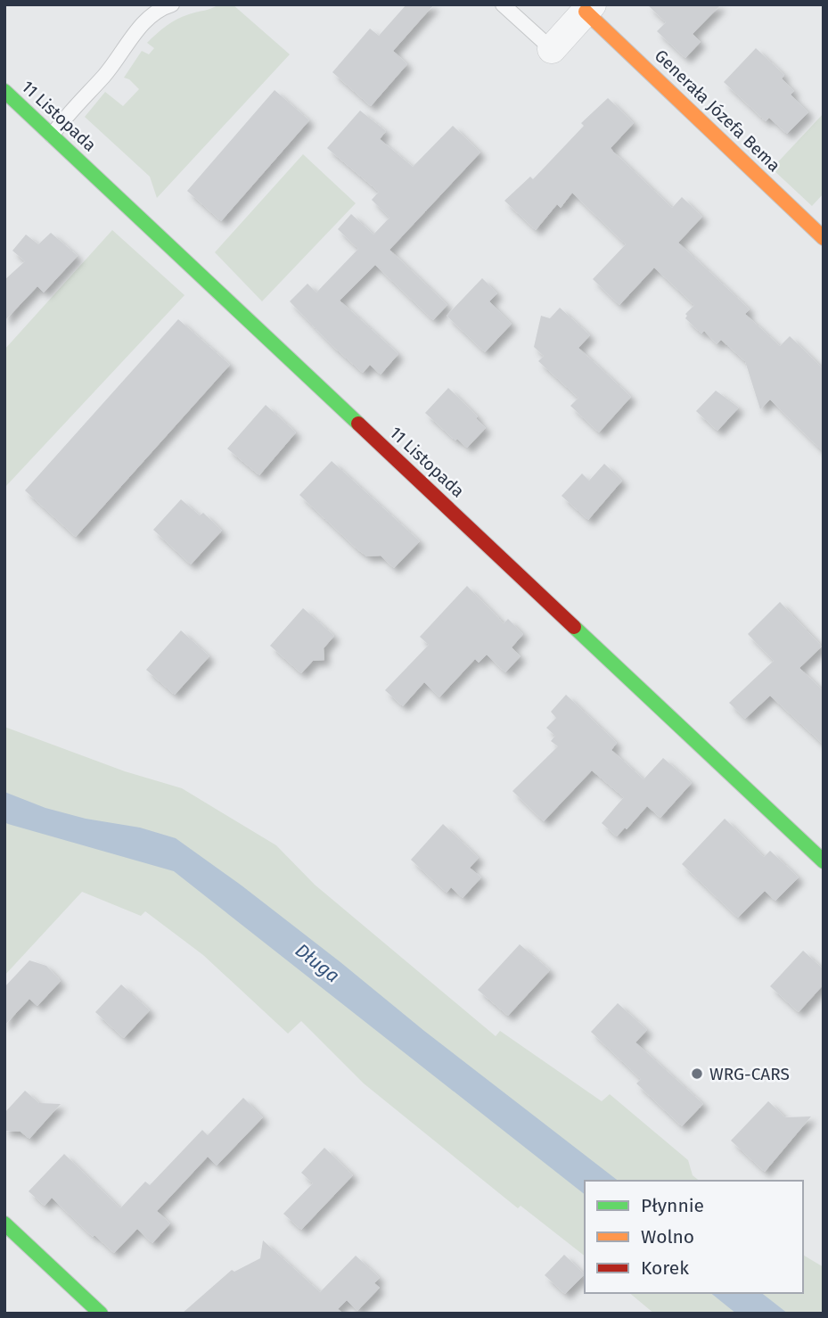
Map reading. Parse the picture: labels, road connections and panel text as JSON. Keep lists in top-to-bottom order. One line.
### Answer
{"streets":{"street":["Generała Józefa Bema","11 Listopada"]},"water":["Długa"],"places":["WRG-CARS"],"legend":["Płynnie","Wolno","Korek"]}
